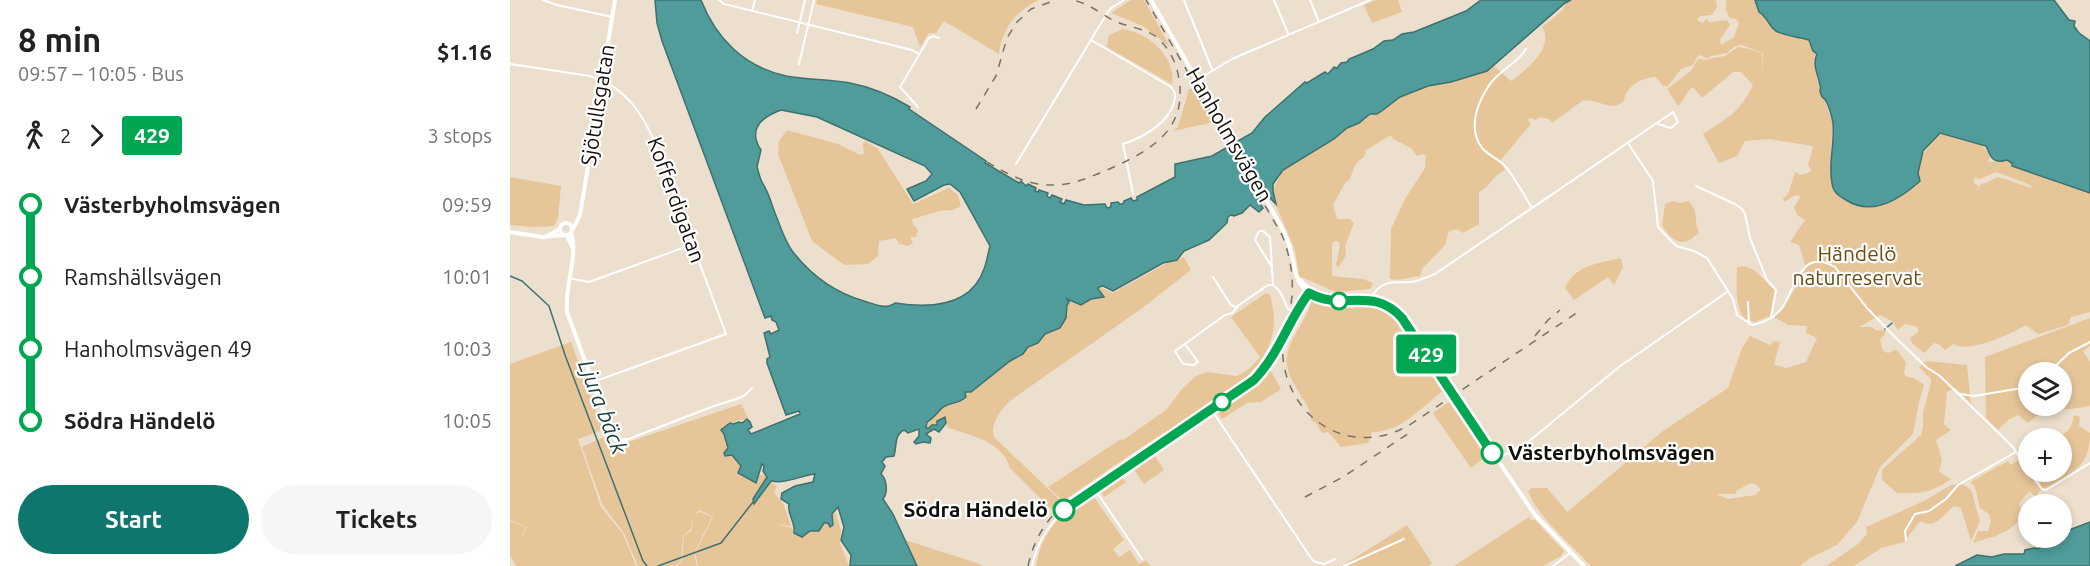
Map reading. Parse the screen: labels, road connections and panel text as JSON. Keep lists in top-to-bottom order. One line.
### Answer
{"streets":{"street":["Sjötullsgatan","Hanholmsvägen","Kofferdigatan"]},"crossings":[["Sjötullsgatan","Kofferdigatan"]],"water":["Ljura bäck"],"parks":["Händelö naturreservat"],"places":["Västerbyholmsvägen","Södra Händelö"],"lines":["bus line 429"],"page":{"heading":["8 min","09:57 – 10:05 · Bus","$1.16"],"on_map":"429","legs":["2","429","3 stops"],"list":[{"name":"Västerbyholmsvägen","value":"09:59"},{"name":"Ramshällsvägen","value":"10:01"},{"name":"Hanholmsvägen 49","value":"10:03"},{"name":"Södra Händelö","value":"10:05"}],"map_buttons":["+","−"],"buttons":["Start","Tickets"]}}
